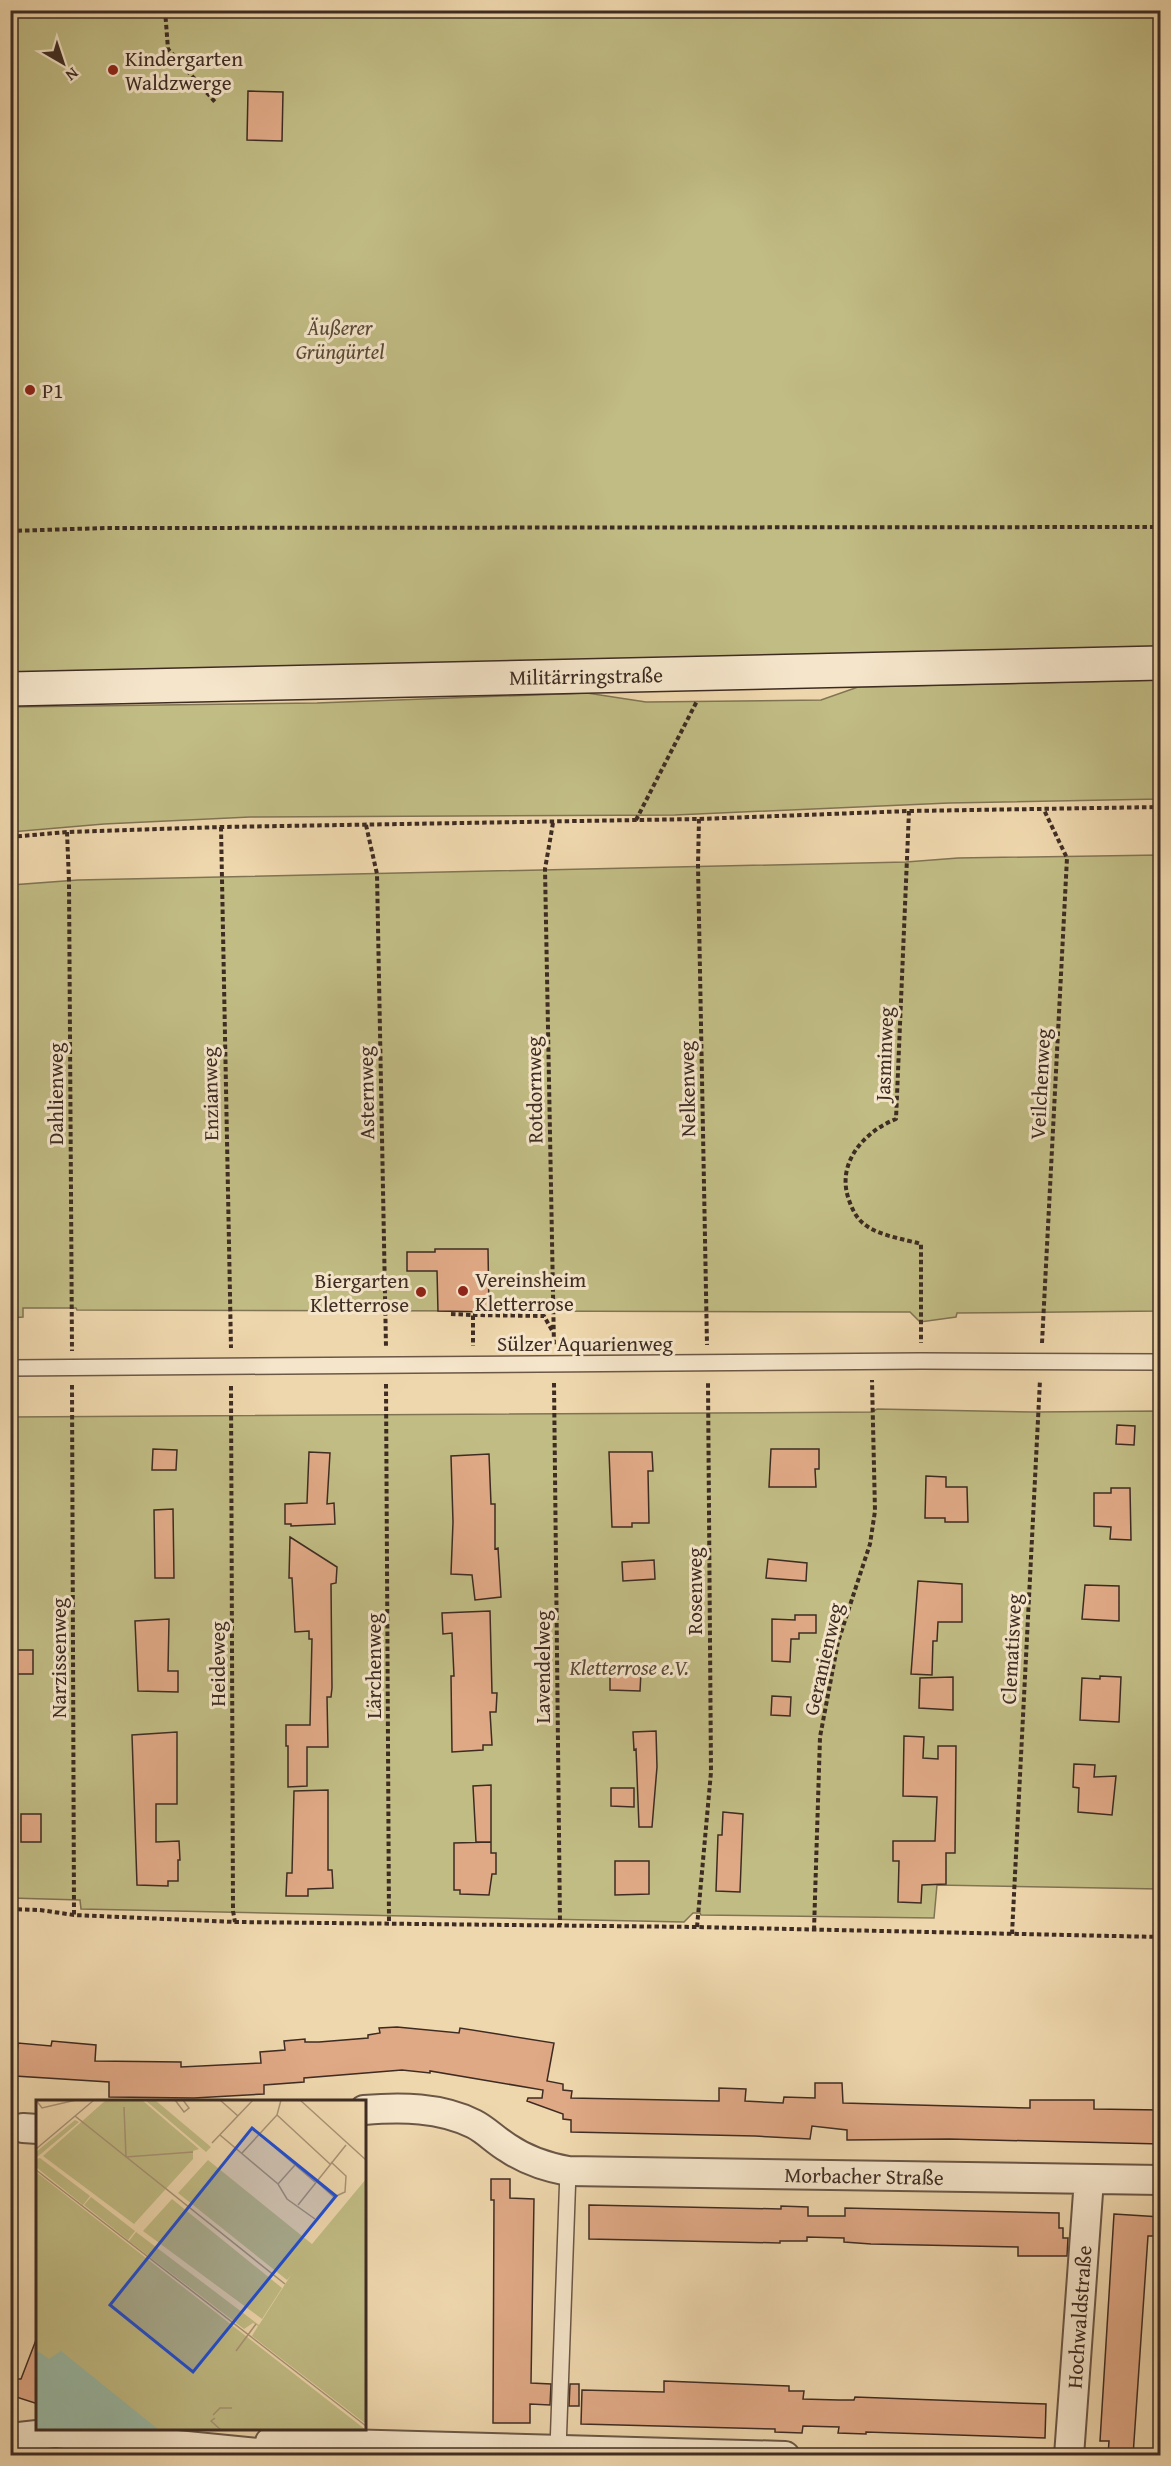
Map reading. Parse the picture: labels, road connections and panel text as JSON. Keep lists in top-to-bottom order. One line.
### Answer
{"streets":{"main road":["Militärringstraße"],"street":["Morbacher Straße","Hochwaldstraße"],"lane":["Sülzer Aquarienweg"],"path":["Jasminweg","Veilchenweg","Nelkenweg","Rotdornweg","Asternweg","Dahlienweg","Enzianweg","Rosenweg","Clematisweg","Narzissenweg","Geranienweg","Heideweg","Lärchenweg","Lavendelweg"]},"crossings":[["Sülzer Aquarienweg","Geranienweg"],["Morbacher Straße","Hochwaldstraße"]],"parks":["Äußerer Grüngürtel","Kletterrose e.V."],"places":["Kindergarten Waldzwerge","P1","Vereinsheim Kletterrose","Biergarten Kletterrose"],"north":"bottom right"}
